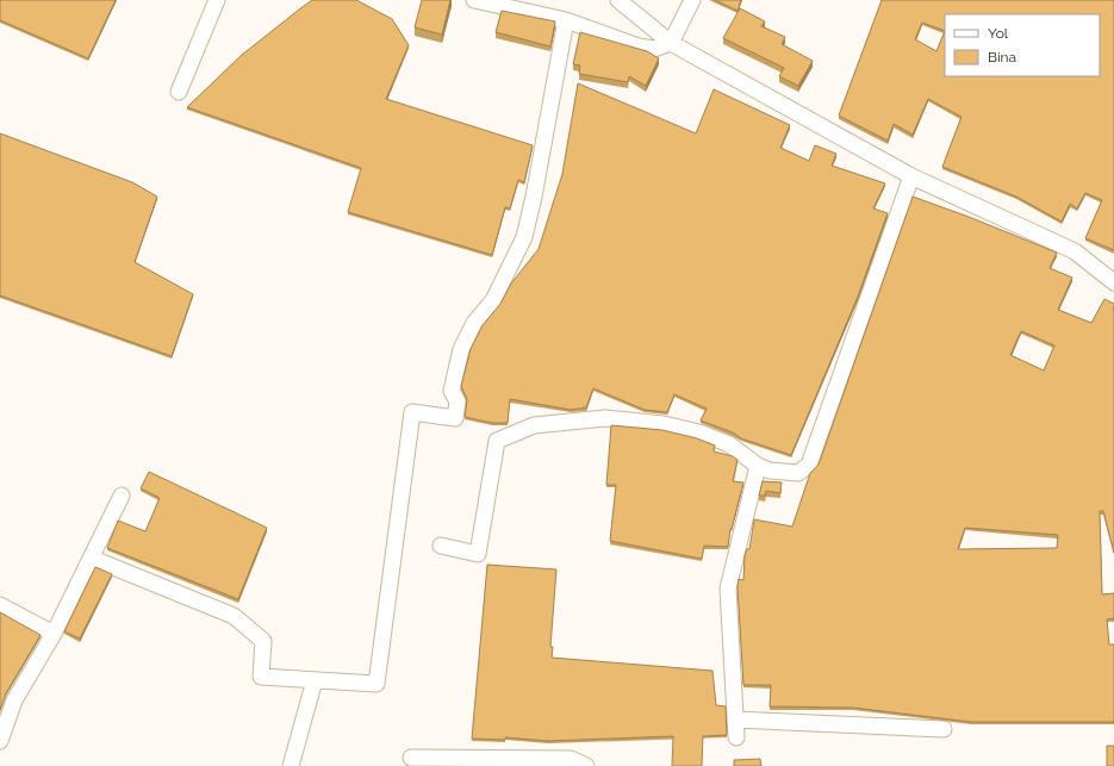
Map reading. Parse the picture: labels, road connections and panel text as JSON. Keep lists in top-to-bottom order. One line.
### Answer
{"legend":["Yol","Bina"]}
